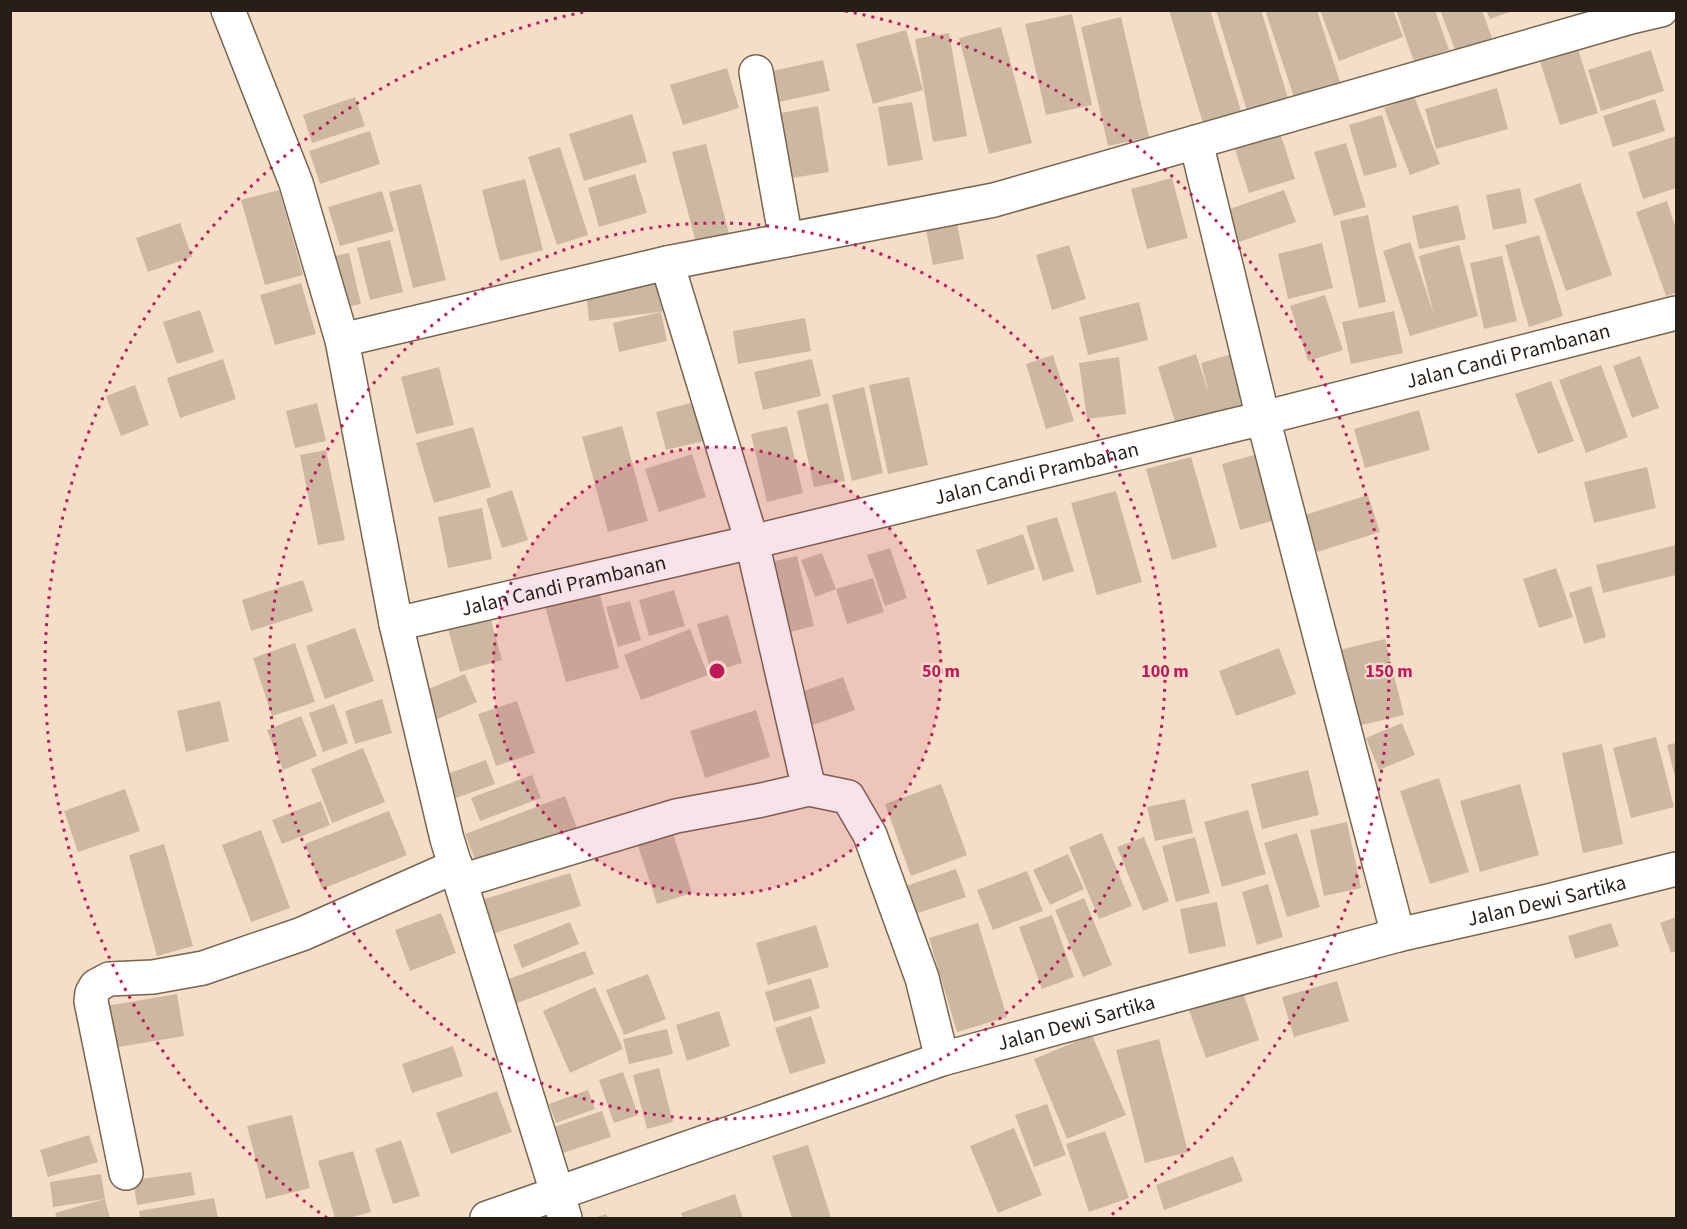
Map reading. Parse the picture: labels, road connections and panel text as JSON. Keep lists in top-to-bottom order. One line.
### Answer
{"streets":{"street":["Jalan Candi Prambanan","Jalan Dewi Sartika"]},"rings":["50 m","100 m","150 m"]}
